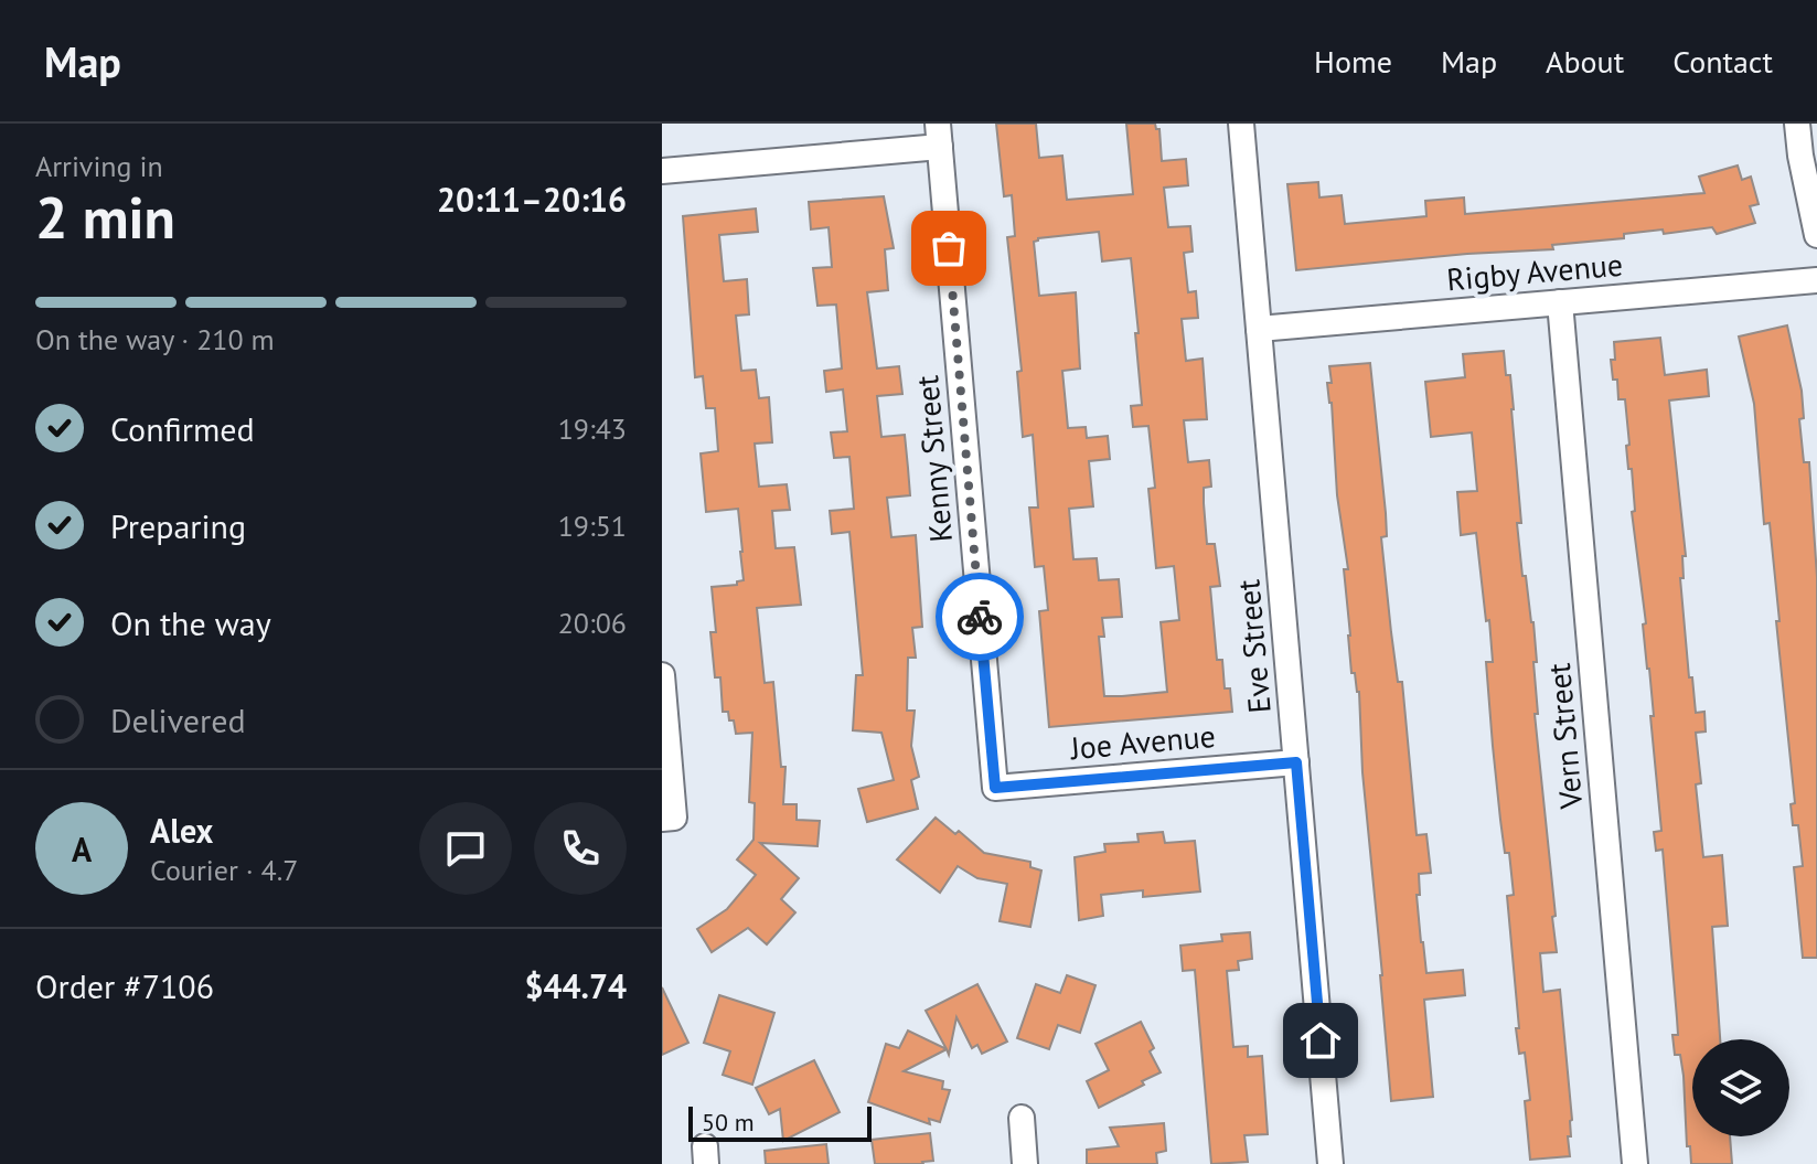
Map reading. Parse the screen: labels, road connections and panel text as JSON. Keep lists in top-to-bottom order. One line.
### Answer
{"streets":{"street":["Rigby Avenue","Kenny Street","Eve Street","Vern Street","Joe Avenue"]},"crossings":[["Rigby Avenue","Eve Street"],["Rigby Avenue","Vern Street"],["Kenny Street","Joe Avenue"],["Eve Street","Joe Avenue"]],"scale_bar":"50 m","page":{"header":"Map","nav":["Home","Map","About","Contact"],"heading":["2 min","Arriving in","20:11–20:16"],"panel":["Alex","Courier · 4.7","Order #7106","$44.74"],"bar":"On the way · 210 m","list":[["Confirmed","19:43"],["Preparing","19:51"],["On the way","20:06"],"Delivered"],"round":"A","scale":"50 m"}}
